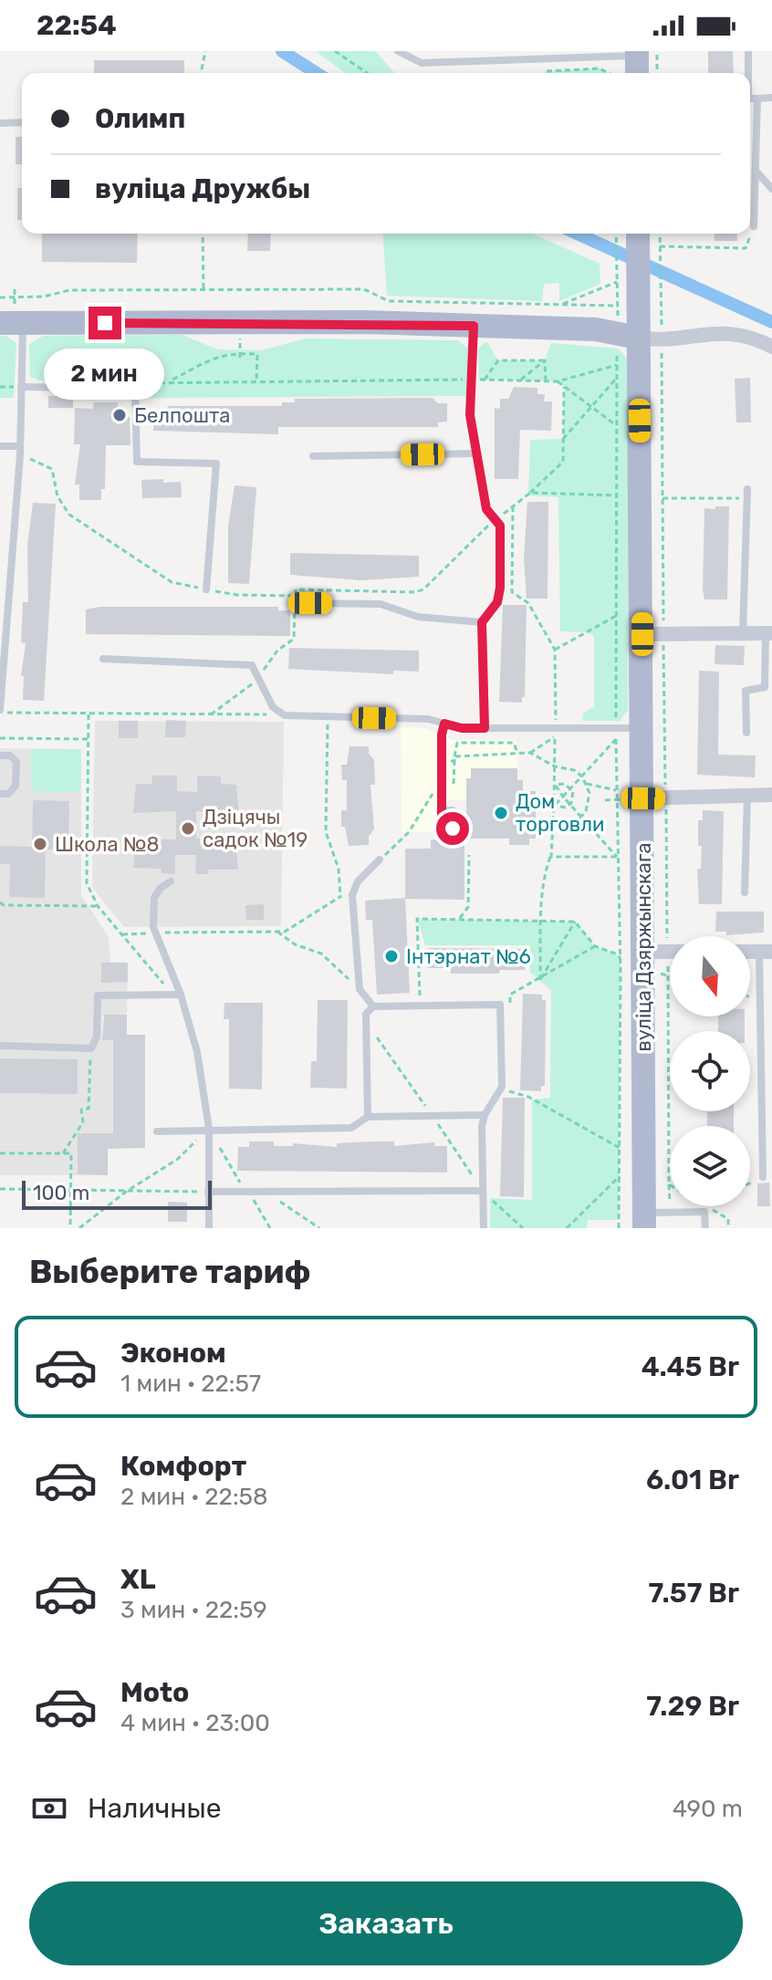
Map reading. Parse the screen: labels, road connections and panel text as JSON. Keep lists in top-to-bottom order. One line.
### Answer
{"streets":{"main road":["вуліца Дзяржынскага"]},"places":["Белпошта","Дом торговли","Дзіцячы садок №19","Школа №8","Інтэрнат №6"],"scale_bar":"100 m","north":"bottom","page":{"status":"22:54","banner":["Олимп","вуліца Дружбы"],"bubble":"2 мин","scale":"100 m","heading":"Выберите тариф","list":[{"name":"Эконом","note":"1 мин · 22:57","value":"4.45 Br"},{"name":"Комфорт","note":"2 мин · 22:58","value":"6.01 Br"},{"name":"XL","note":"3 мин · 22:59","value":"7.57 Br"},{"name":"Moto","note":"4 мин · 23:00","value":"7.29 Br"}],"pay":["Наличные","490 m"],"buttons":"Заказать"}}
